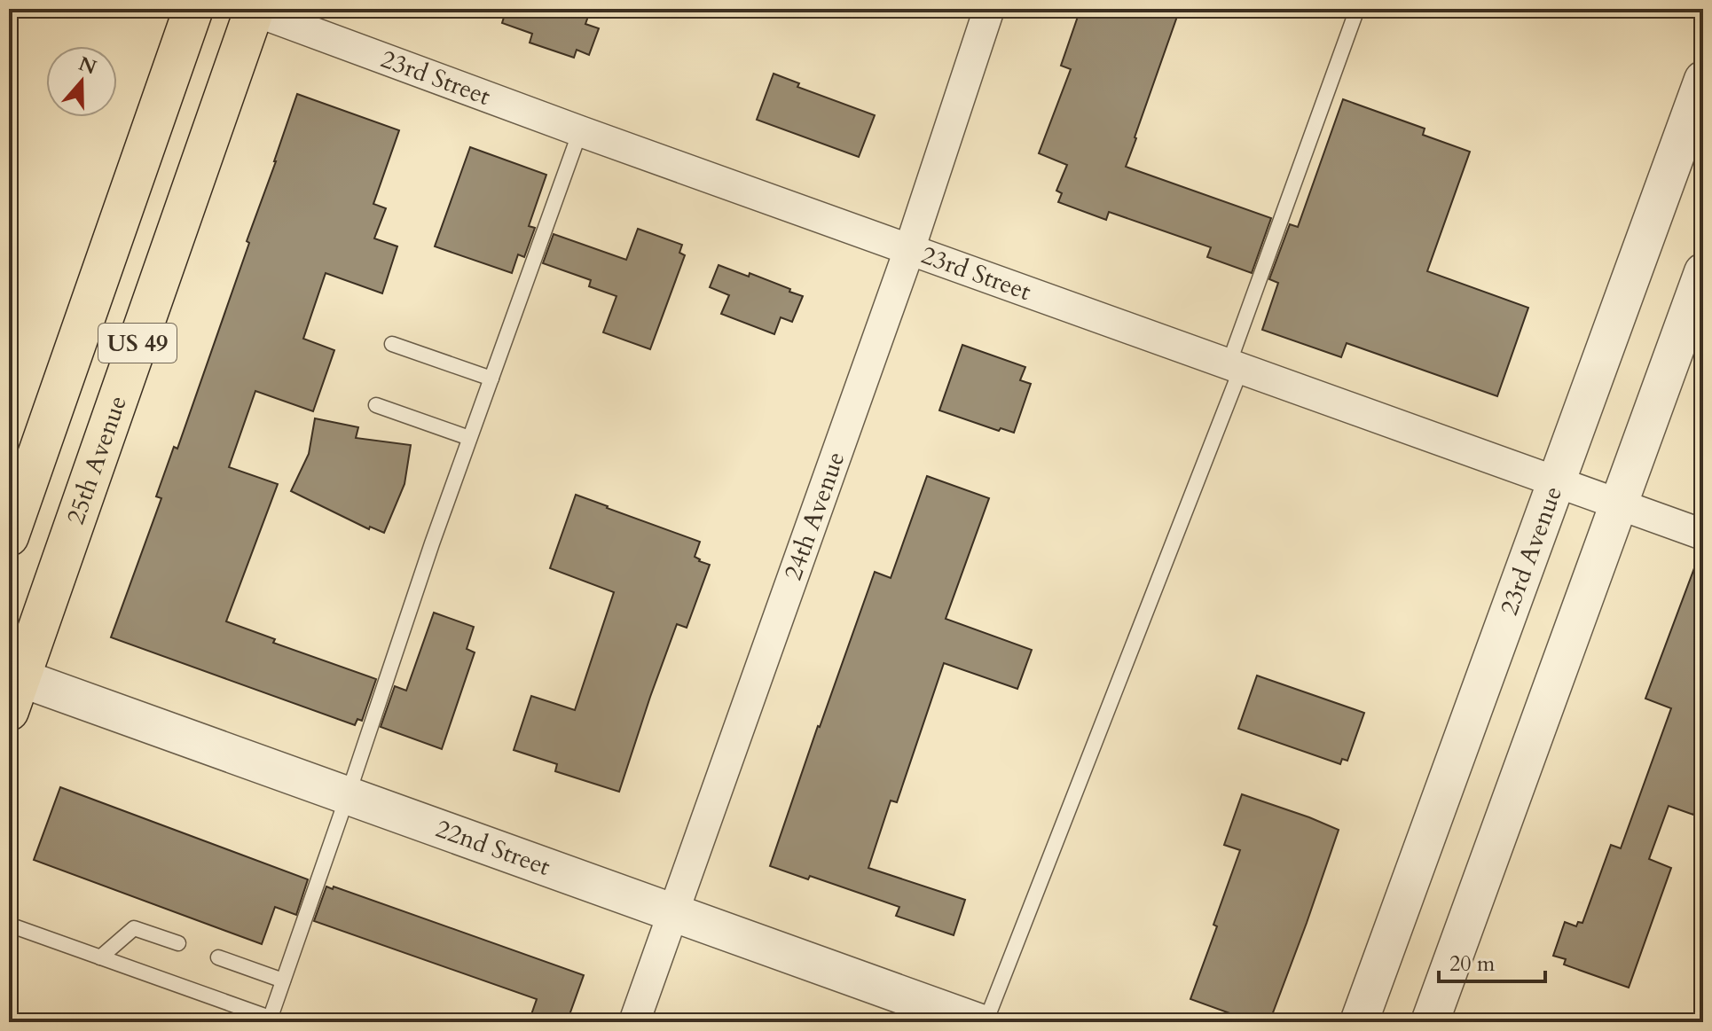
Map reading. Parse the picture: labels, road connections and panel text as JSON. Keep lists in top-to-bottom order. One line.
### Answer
{"streets":{"main road":["US 49","25th Avenue"],"street":["23rd Street","24th Avenue","23rd Avenue","22nd Street"]},"crossings":[["23rd Street","25th Avenue"],["23rd Street","24th Avenue"],["23rd Street","23rd Avenue"],["25th Avenue","22nd Street"],["24th Avenue","22nd Street"]],"scale_bar":"20 m","north":"top"}
